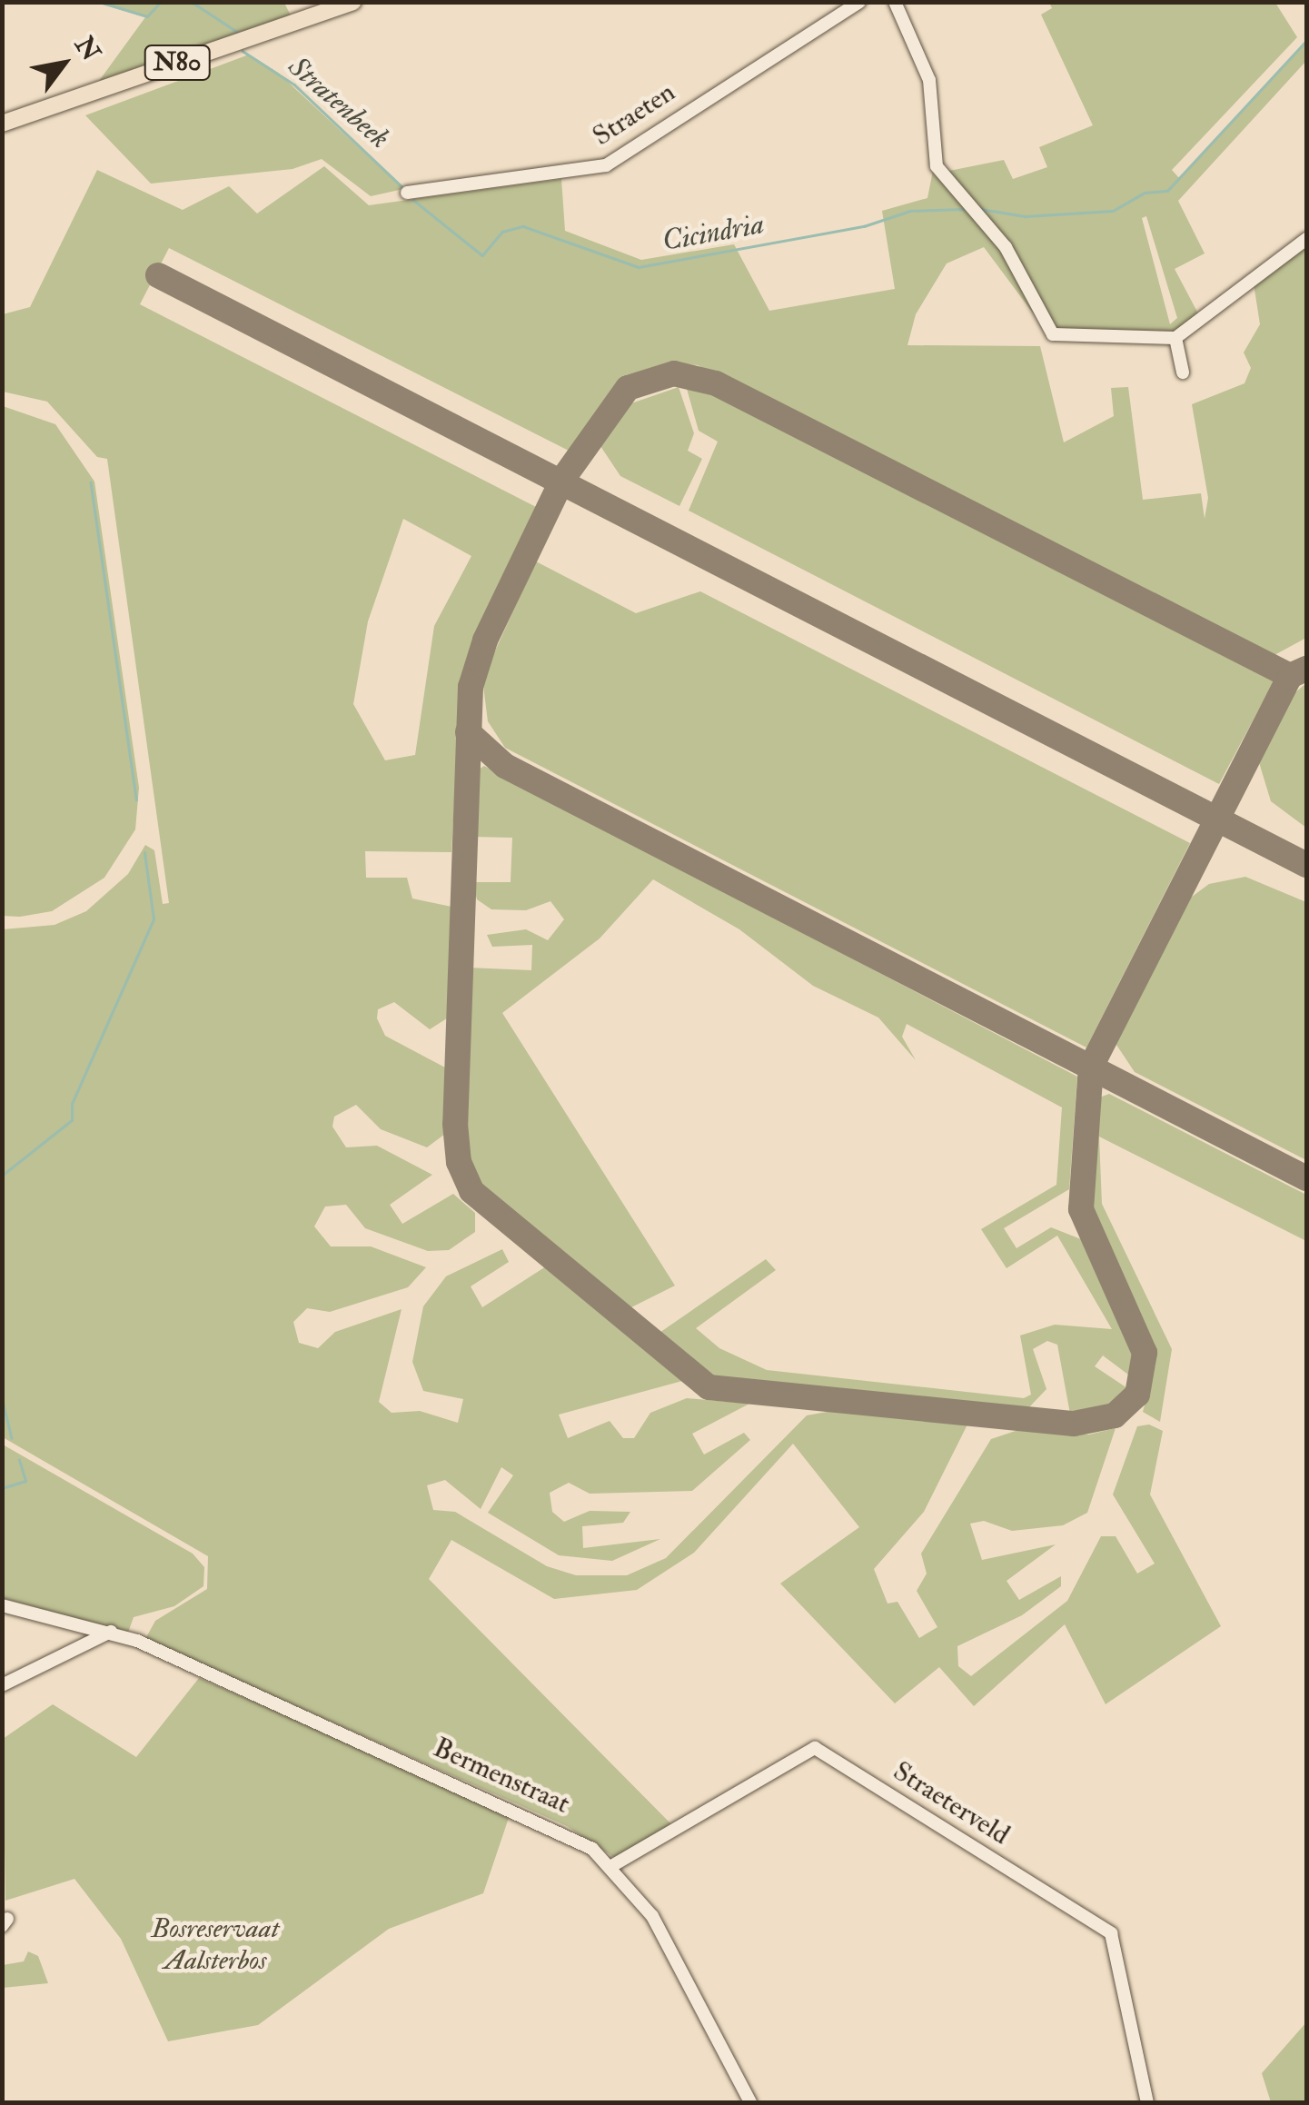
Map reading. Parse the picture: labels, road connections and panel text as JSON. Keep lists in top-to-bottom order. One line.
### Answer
{"streets":{"main road":["N80"],"street":["Straeten","Bermenstraat","Straeterveld"]},"crossings":[["Bermenstraat","Straeterveld"]],"water":["Stratenbeek","Cicindria"],"parks":["Bosreservaat Aalsterbos"],"north":"top right"}
